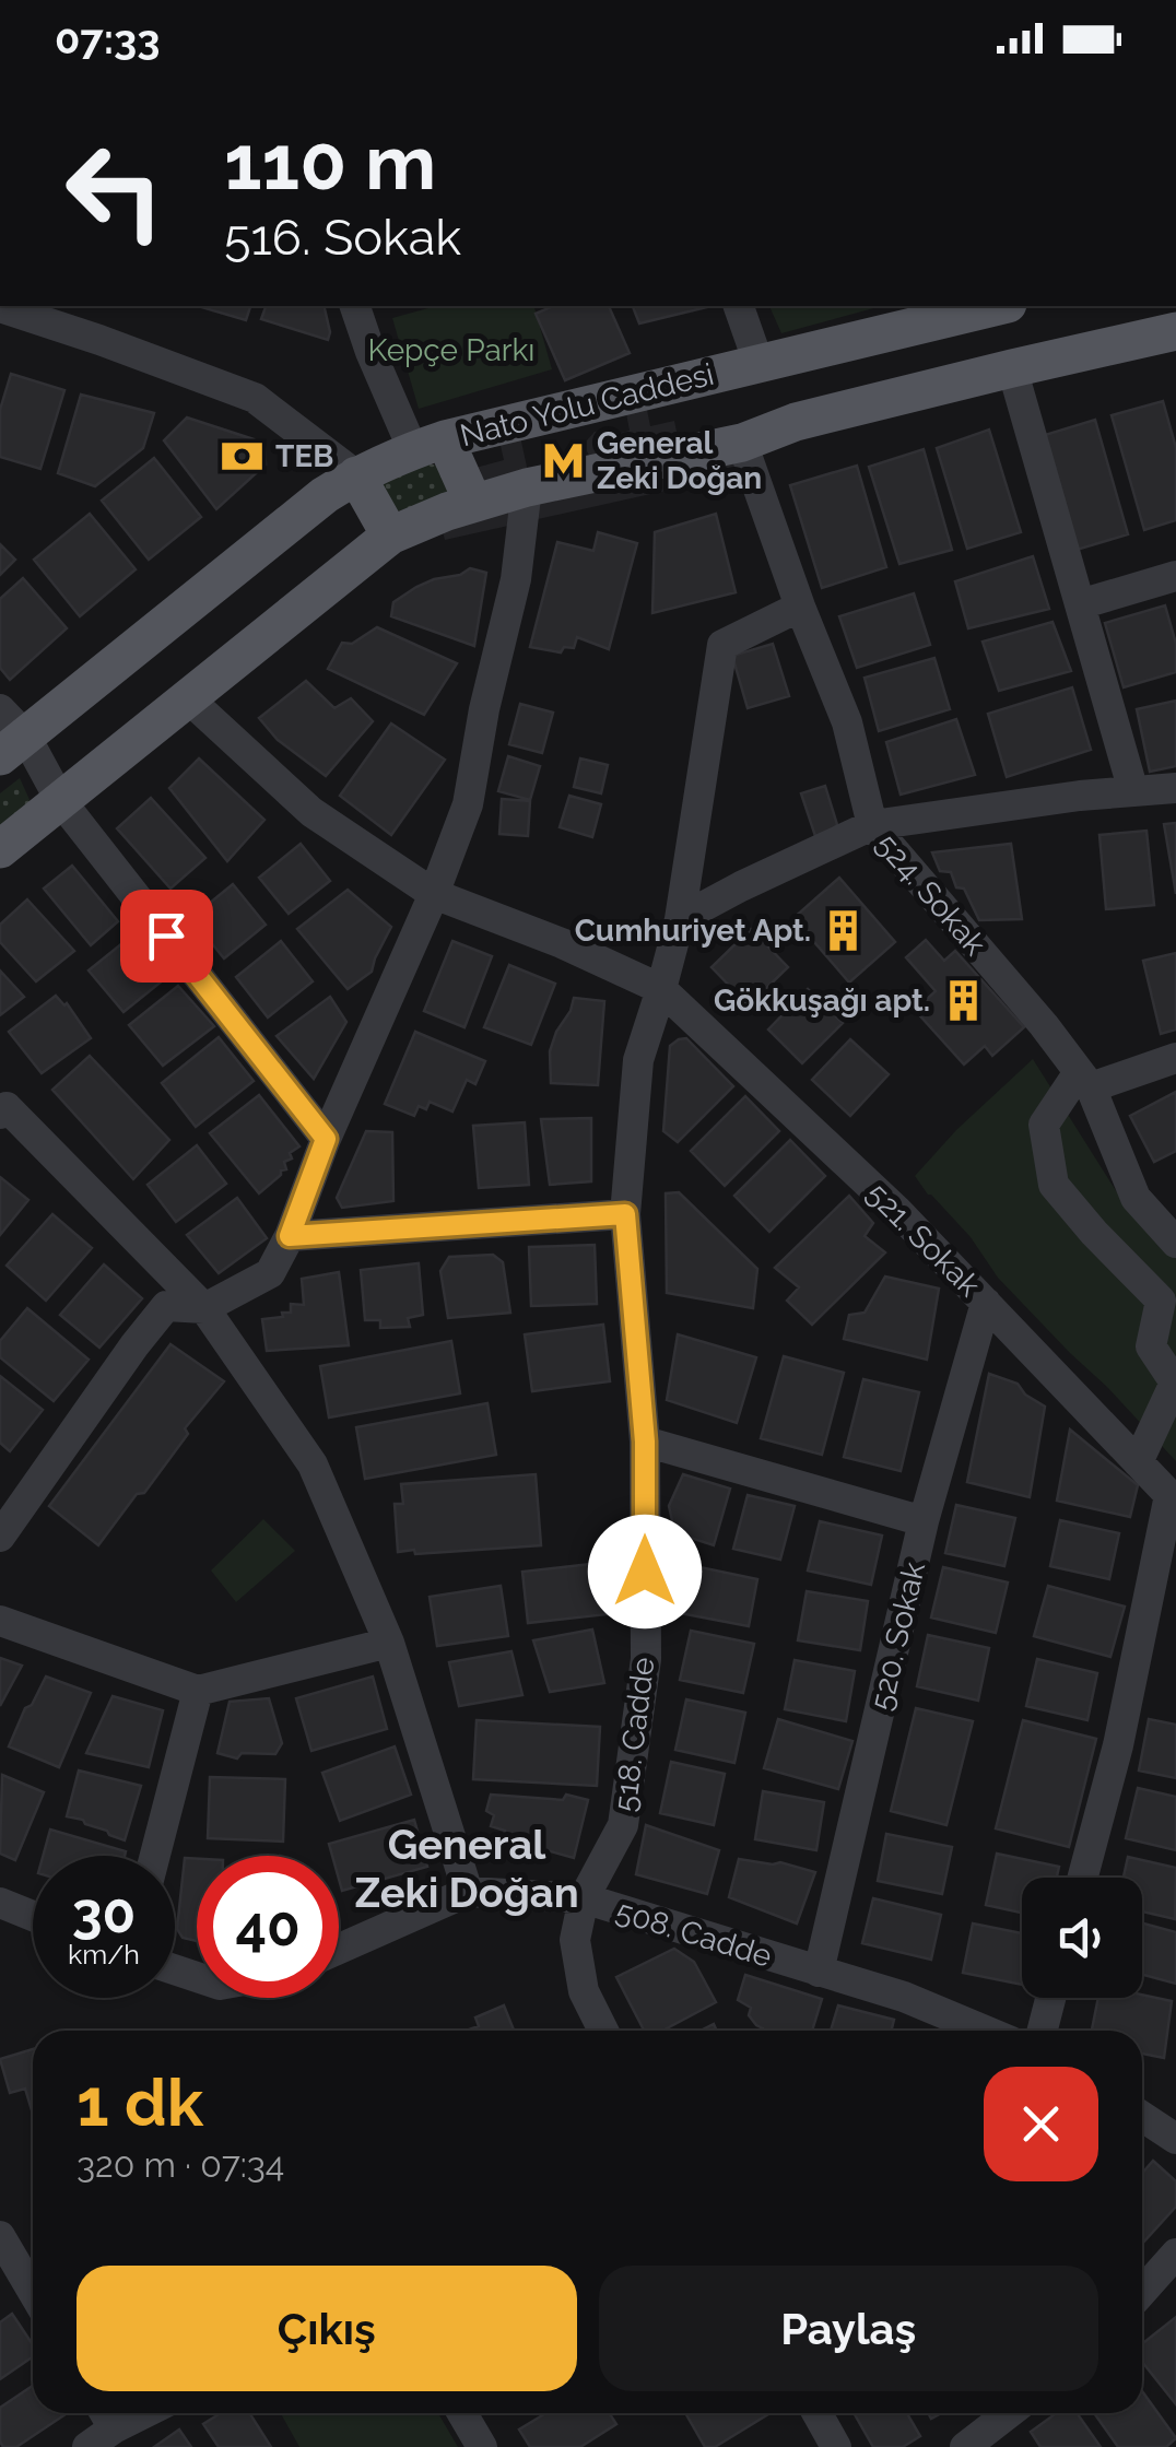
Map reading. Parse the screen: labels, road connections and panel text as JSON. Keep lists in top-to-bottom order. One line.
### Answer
{"streets":{"main road":["Nato Yolu Caddesi"],"street":["524. Sokak","521. Sokak","520. Sokak","518. Cadde","508. Cadde"]},"crossings":[["524. Sokak","518. Cadde"],["521. Sokak","520. Sokak"],["521. Sokak","518. Cadde"],["520. Sokak","508. Cadde"],["518. Cadde","508. Cadde"]],"districts":["General Zeki Doğan"],"parks":["Kepçe Parkı"],"places":{"bank":["TEB"],"metro station":["General Zeki Doğan"],"building":["Cumhuriyet Apt.","Gökkuşağı apt."]},"page":{"status":"07:33","turn":["110 m","516. Sokak"],"speed":"30 km/h","limit":"40","heading":["1 dk","320 m · 07:34"],"buttons":["Çıkış","Paylaş"]}}
